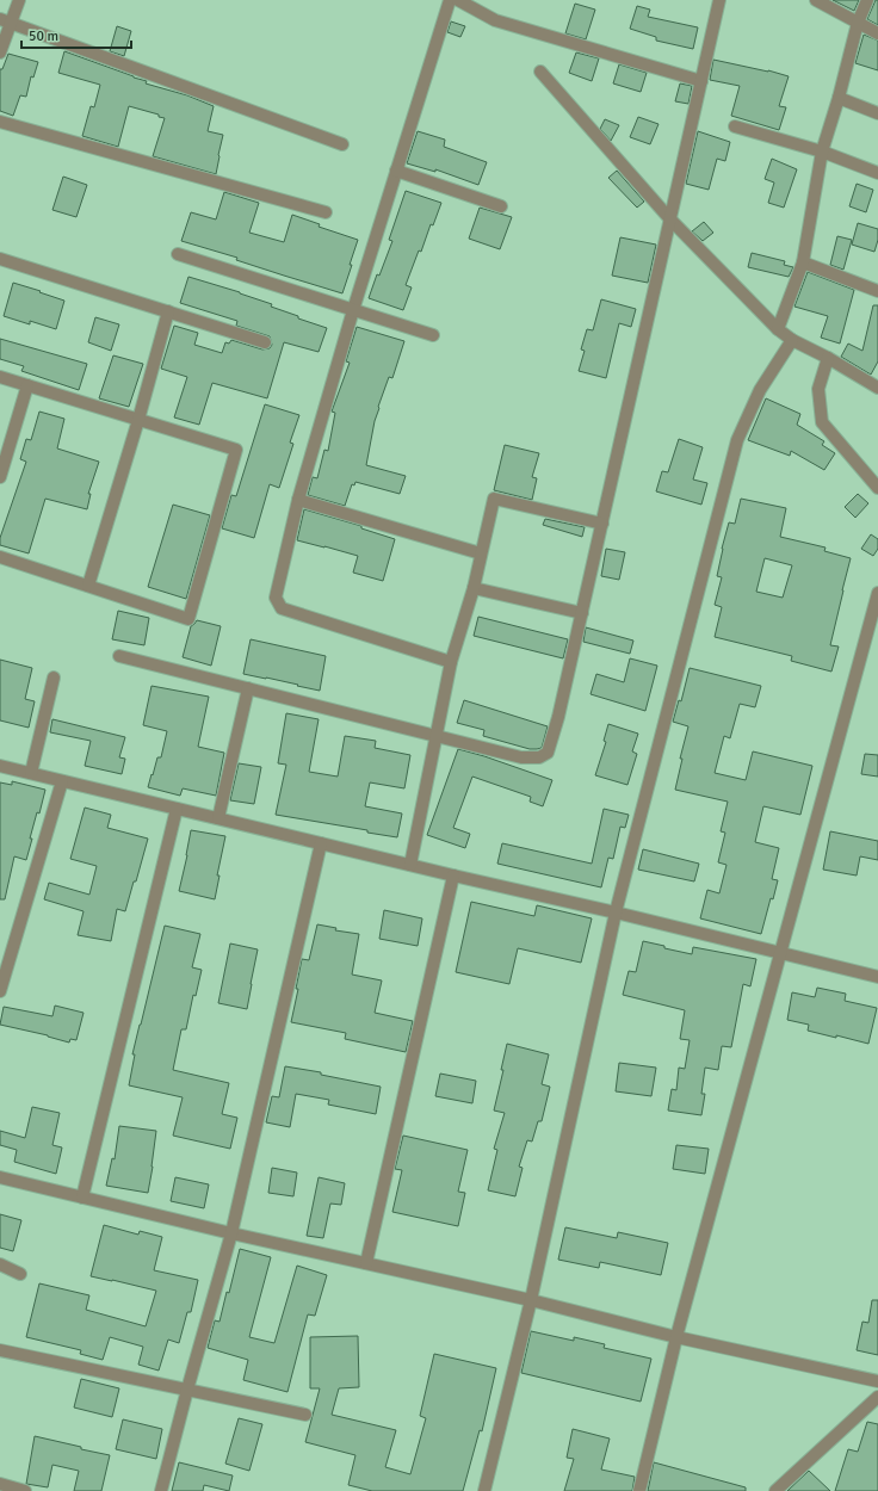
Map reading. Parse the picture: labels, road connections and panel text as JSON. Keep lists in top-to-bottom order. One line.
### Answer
{"scale_bar":"50 m"}
